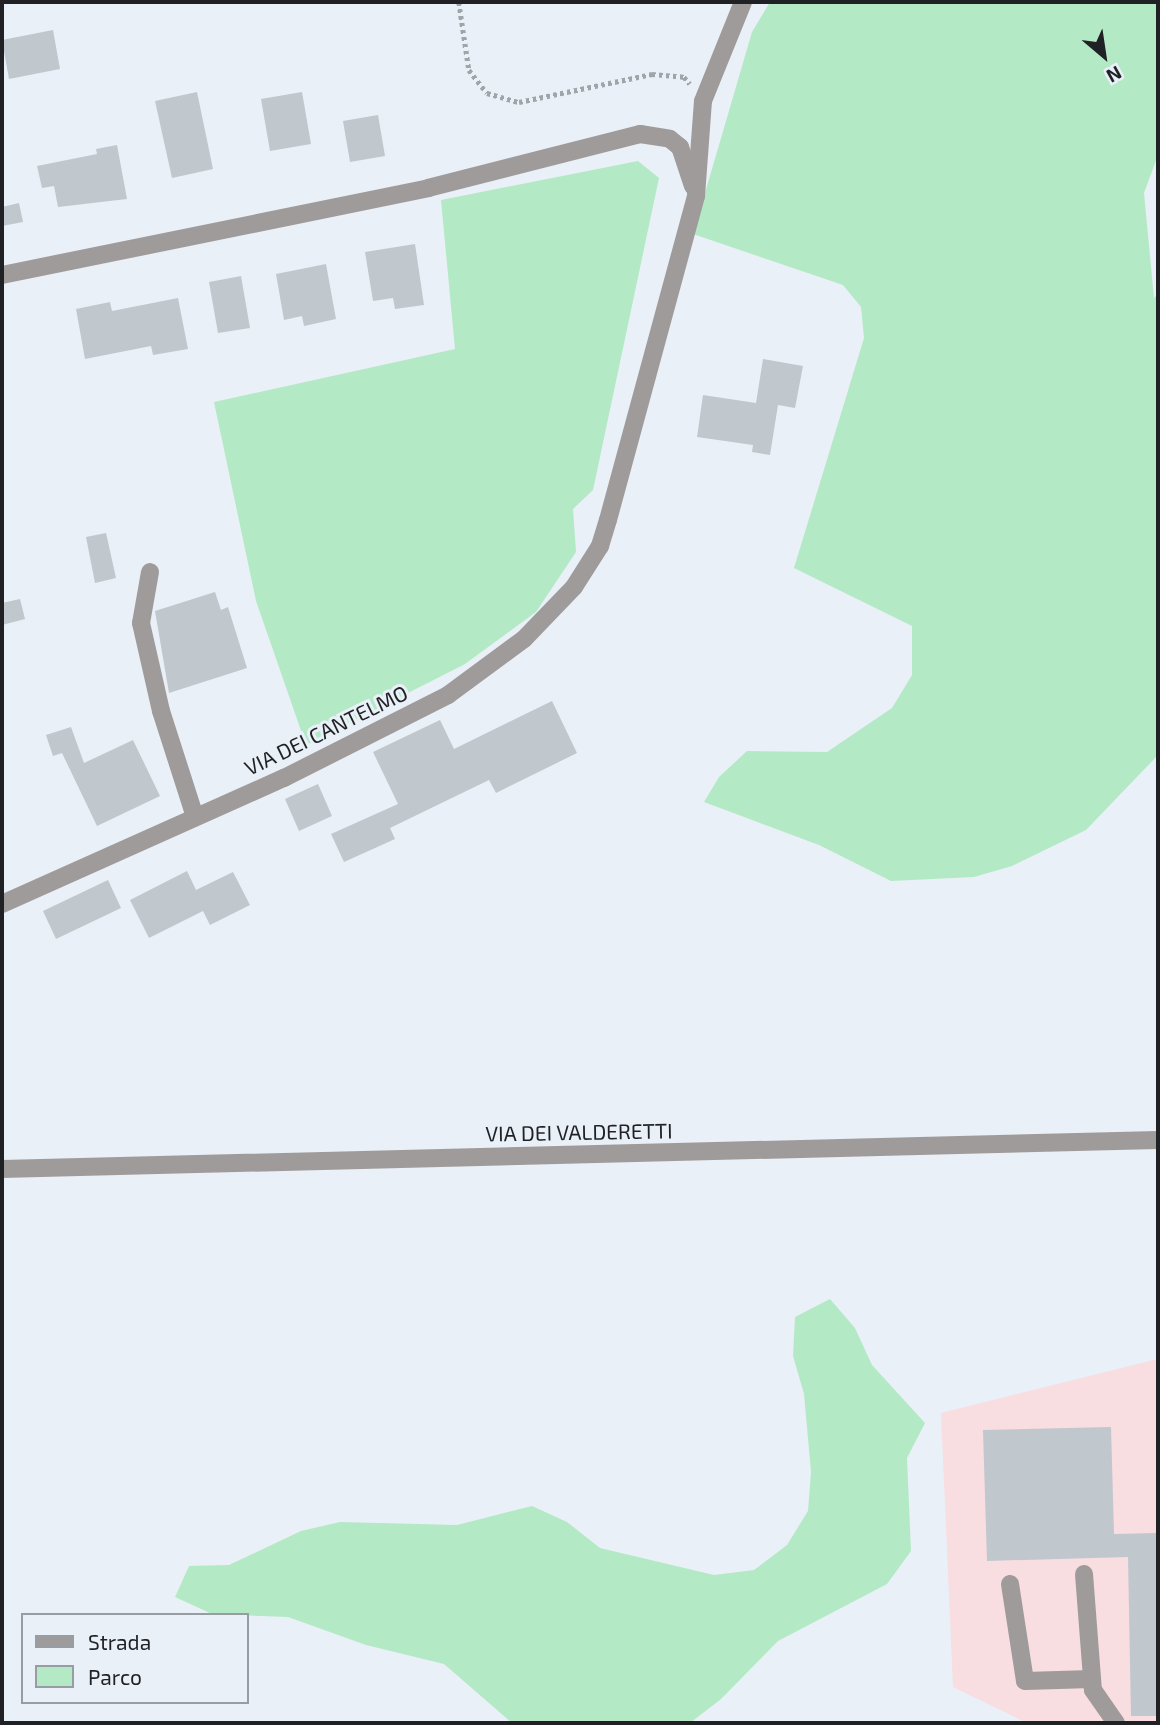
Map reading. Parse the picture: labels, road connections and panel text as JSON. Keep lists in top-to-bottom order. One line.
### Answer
{"streets":{"street":["VIA DEI CANTELMO","VIA DEI VALDERETTI"]},"legend":["Strada","Parco"],"north":"bottom right"}
